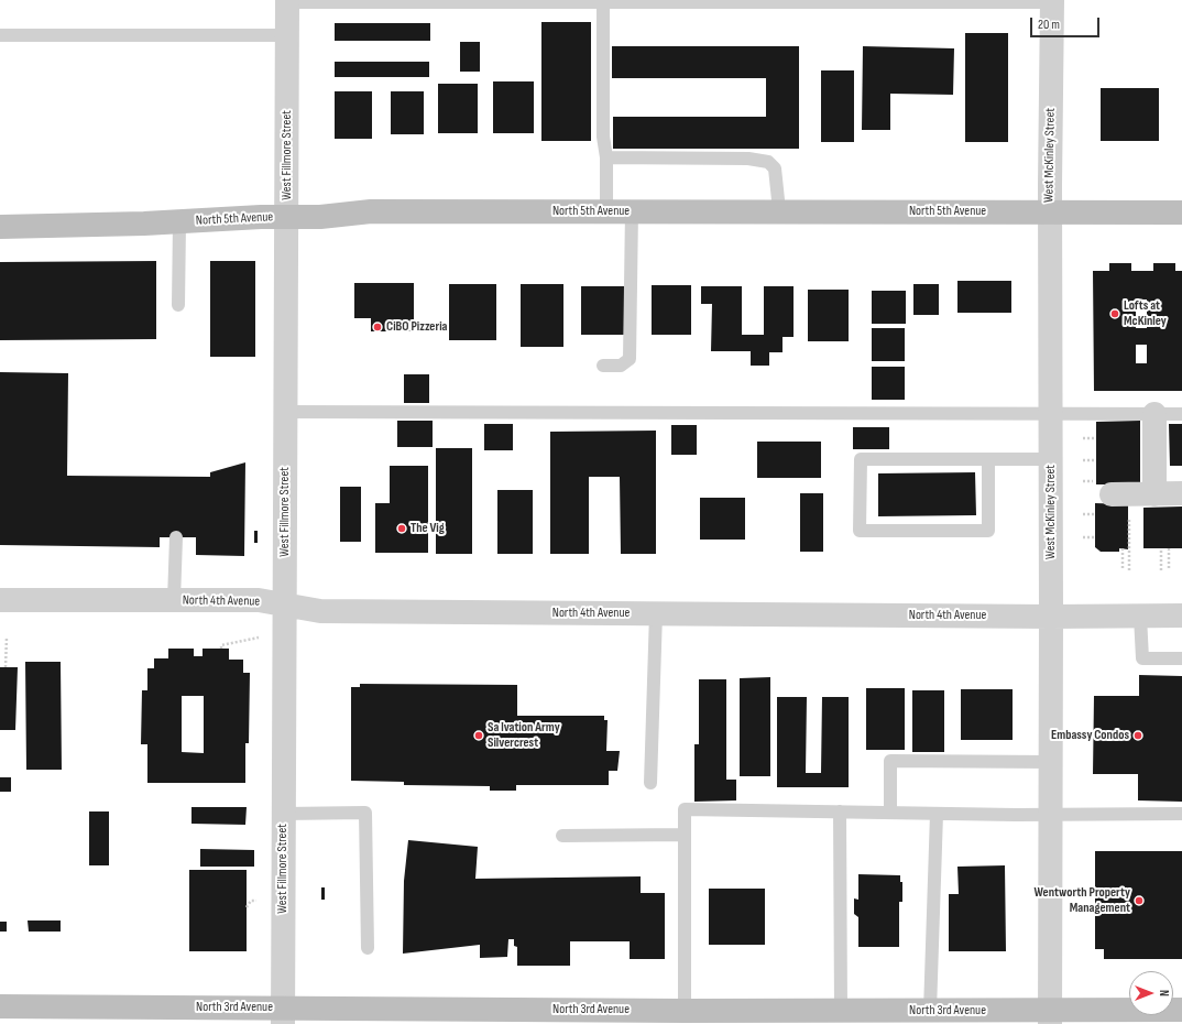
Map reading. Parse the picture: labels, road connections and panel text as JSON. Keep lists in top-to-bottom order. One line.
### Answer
{"streets":{"street":["West Fillmore Street","West McKinley Street","North 5th Avenue","North 4th Avenue","North 3rd Avenue"]},"crossings":[["West Fillmore Street","North 5th Avenue"],["West Fillmore Street","North 4th Avenue"],["West Fillmore Street","North 3rd Avenue"],["West McKinley Street","North 5th Avenue"],["West McKinley Street","North 4th Avenue"],["West McKinley Street","North 3rd Avenue"]],"places":["Lofts at McKinley","CiBO Pizzeria","The Vig","Sa lvation Army Silvercrest","Embassy Condos","Wentworth Property Management"],"scale_bar":"20 m","north":"right"}
